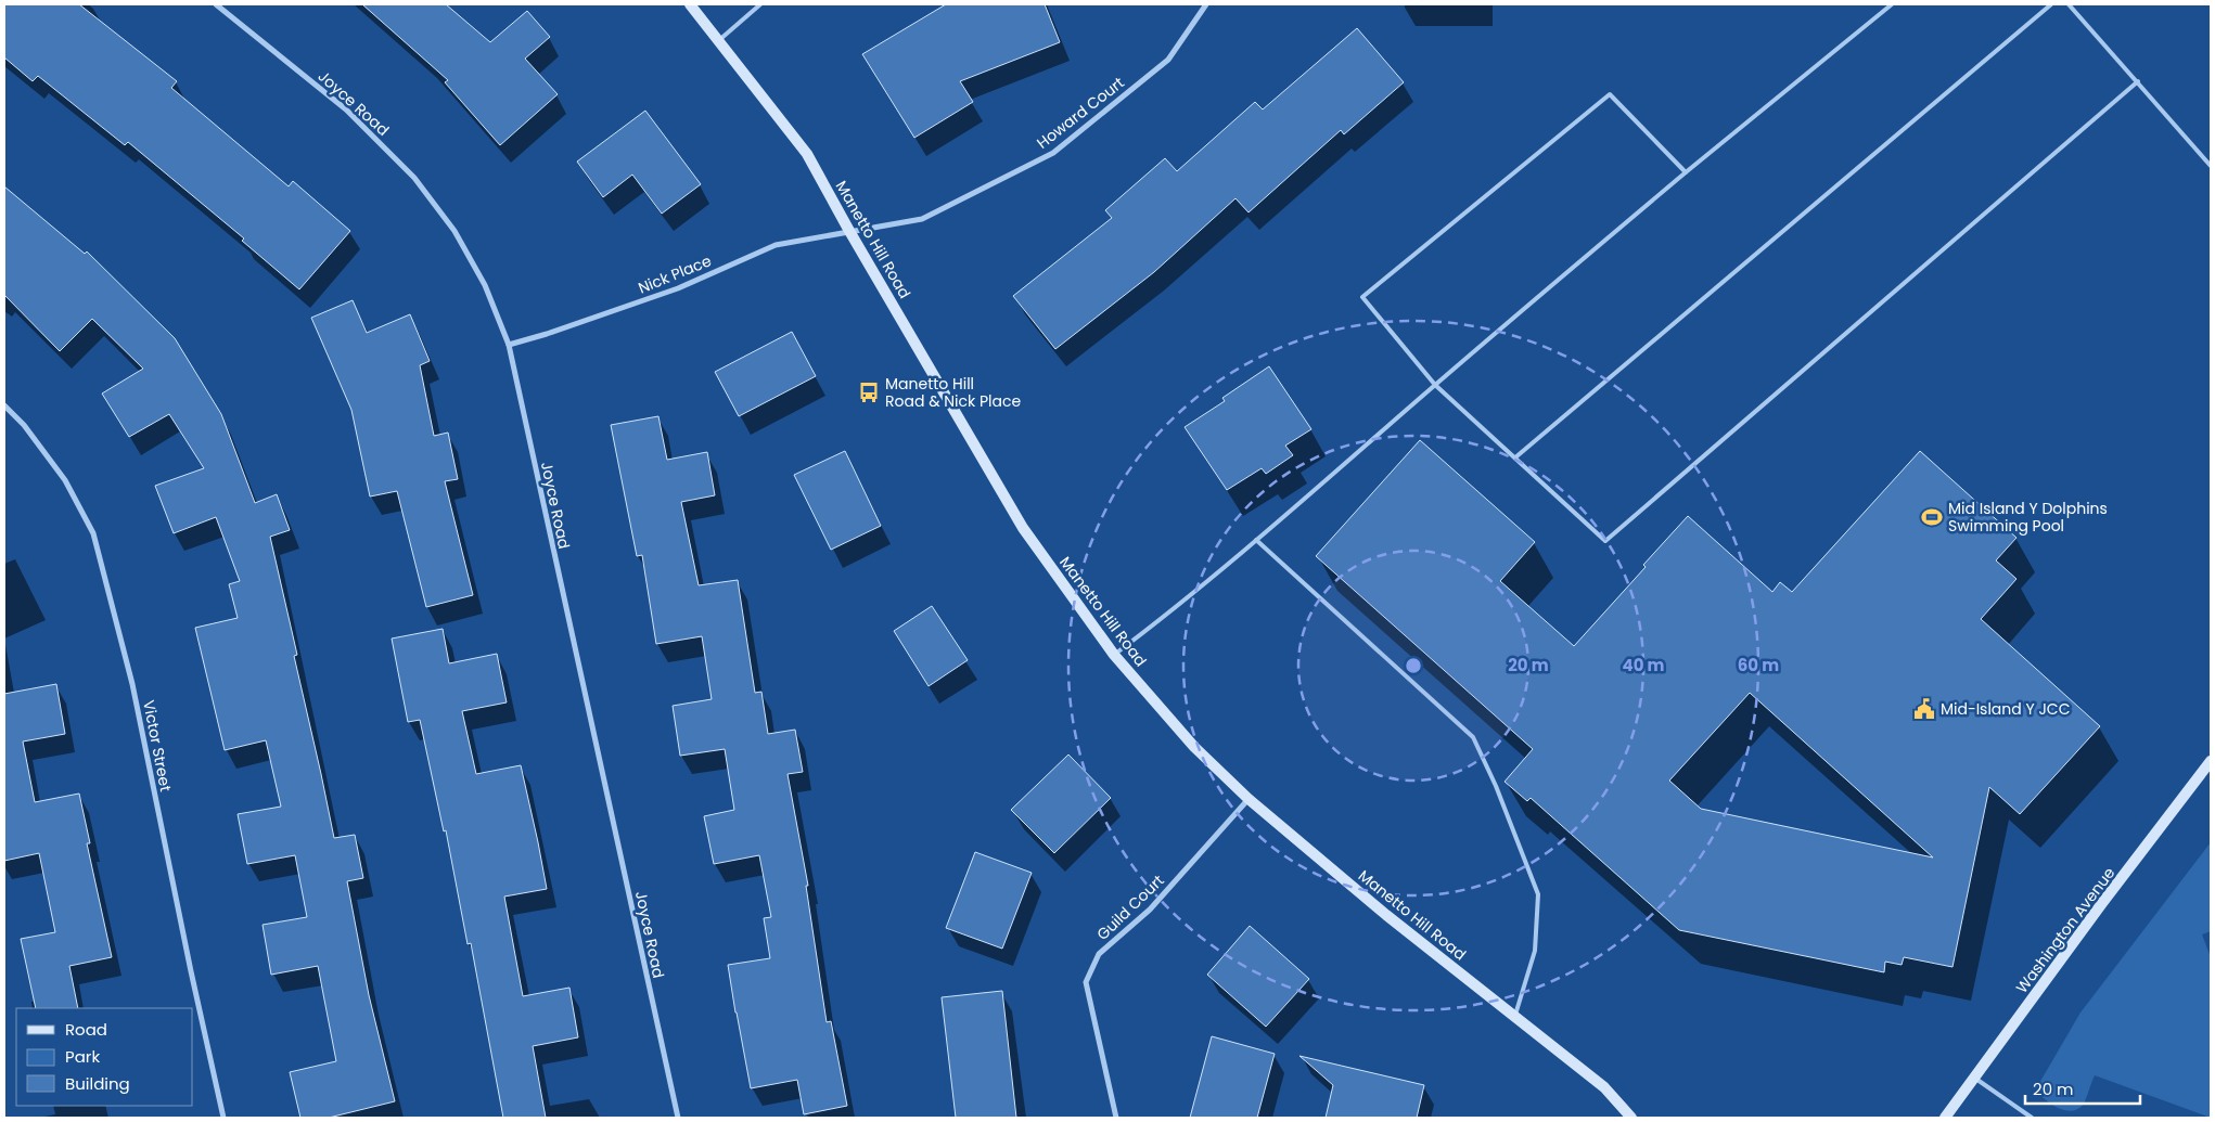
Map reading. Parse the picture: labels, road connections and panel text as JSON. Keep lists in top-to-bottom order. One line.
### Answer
{"streets":{"main road":["Manetto Hill Road","Washington Avenue"],"street":["Joyce Road","Howard Court","Nick Place","Victor Street","Guild Court"]},"crossings":[["Joyce Road","Nick Place"],["Howard Court","Manetto Hill Road"],["Howard Court","Nick Place"],["Manetto Hill Road","Nick Place"],["Manetto Hill Road","Guild Court"]],"places":{"bus stop":["Manetto Hill Road & Nick Place"],"sports":["Mid Island Y Dolphins Swimming Pool"],"public building":["Mid-Island Y JCC"]},"legend":["Road","Park","Building"],"scale_bar":"20 m","rings":["20 m","40 m","60 m"]}
